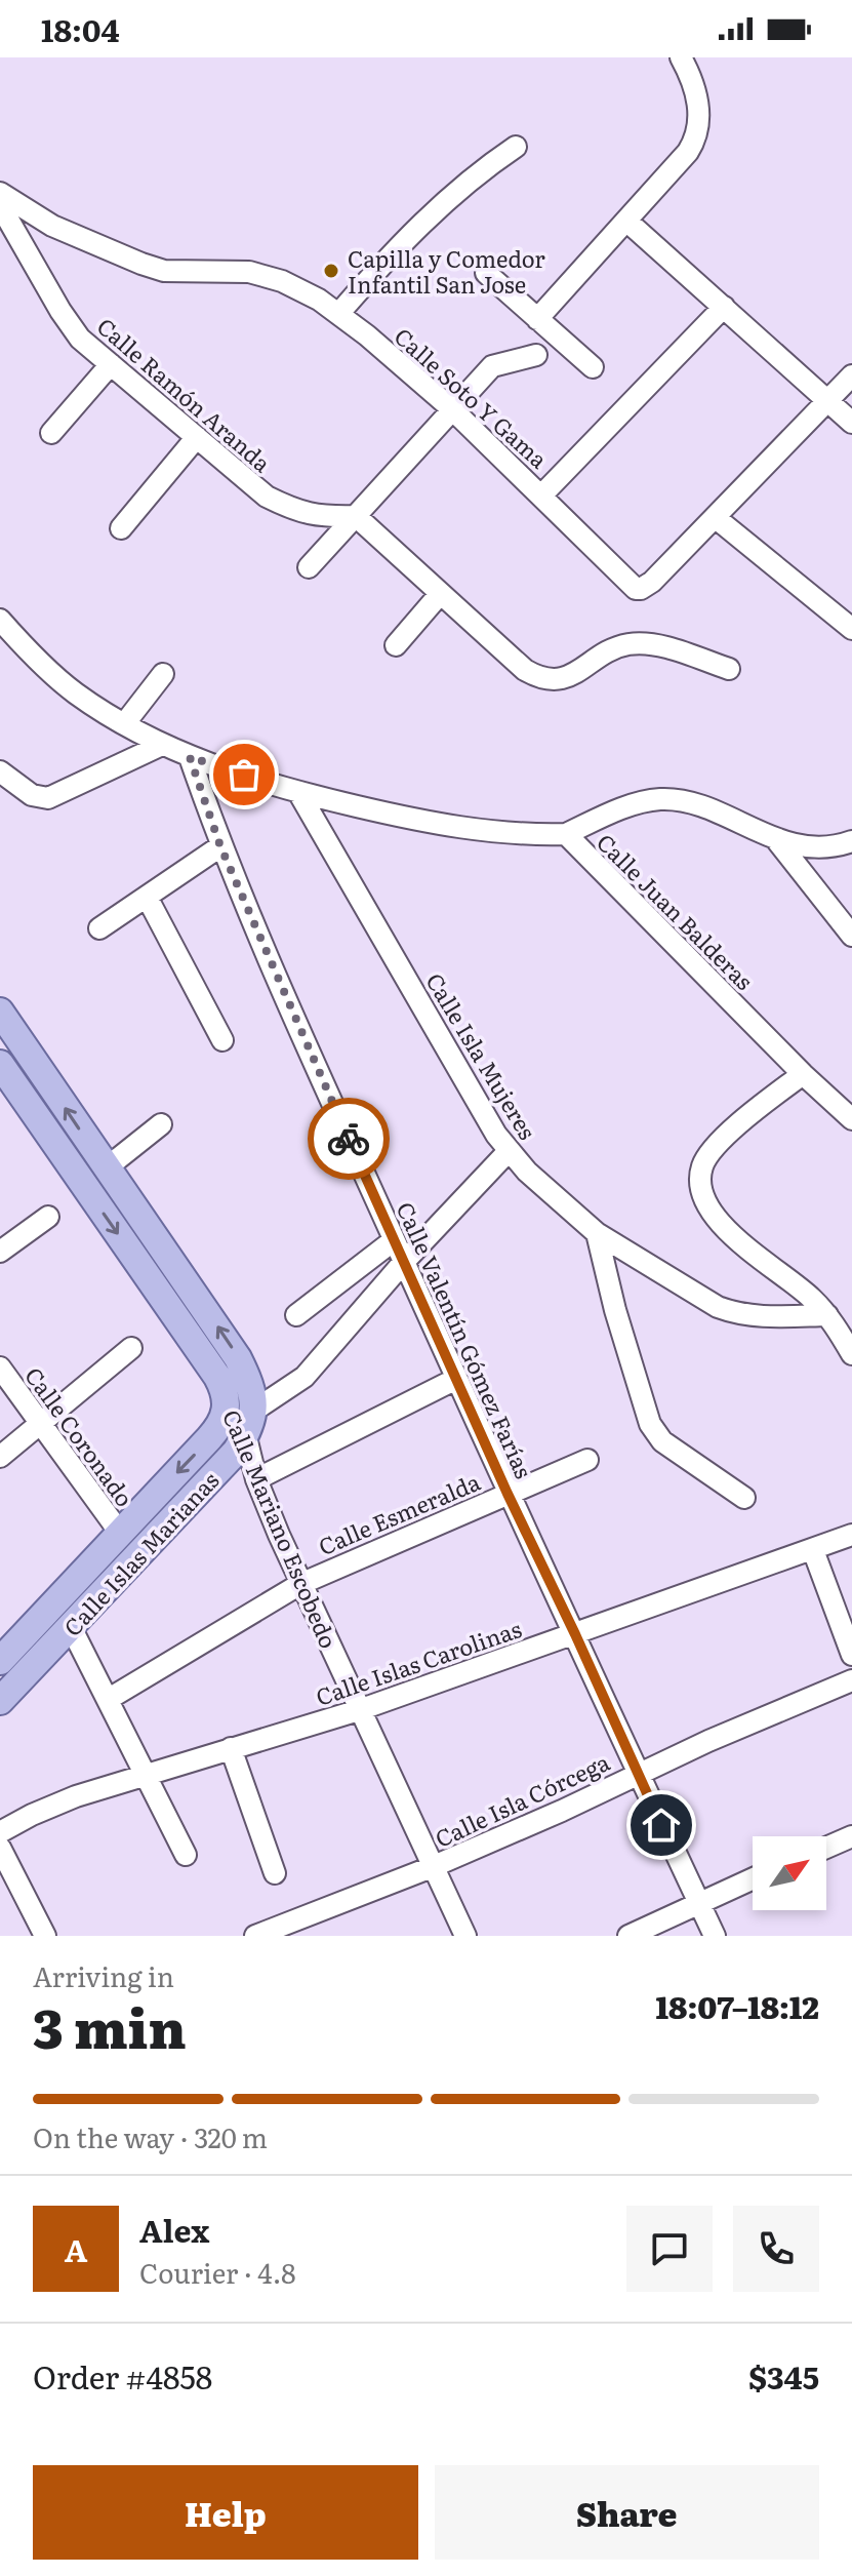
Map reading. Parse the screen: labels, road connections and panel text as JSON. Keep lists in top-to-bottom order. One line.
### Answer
{"streets":{"main road":["Calle Mariano Escobedo","Calle Islas Marianas"],"street":["Calle Ramón Aranda","Calle Soto Y Gama","Calle Juan Balderas","Calle Isla Mujeres","Calle Valentín Gómez Farías","Calle Coronado","Calle Esmeralda","Calle Islas Carolinas","Calle Isla Córcega"]},"crossings":[["Calle Juan Balderas","Calle Isla Mujeres"],["Calle Juan Balderas","Calle Valentín Gómez Farías"],["Calle Valentín Gómez Farías","Calle Esmeralda"],["Calle Valentín Gómez Farías","Calle Islas Carolinas"],["Calle Valentín Gómez Farías","Calle Isla Córcega"],["Calle Coronado","Calle Islas Marianas"],["Calle Esmeralda","Calle Mariano Escobedo"],["Calle Mariano Escobedo","Calle Islas Marianas"],["Calle Mariano Escobedo","Calle Islas Carolinas"],["Calle Mariano Escobedo","Calle Isla Córcega"]],"places":["Capilla y Comedor Infantil San Jose"],"north":"top right","page":{"status":"18:04","heading":["3 min","Arriving in","18:07–18:12"],"panel":["Alex","Courier · 4.8","Order #4858","$345"],"bar":"On the way · 320 m","round":"A","buttons":["Help","Share"]}}
